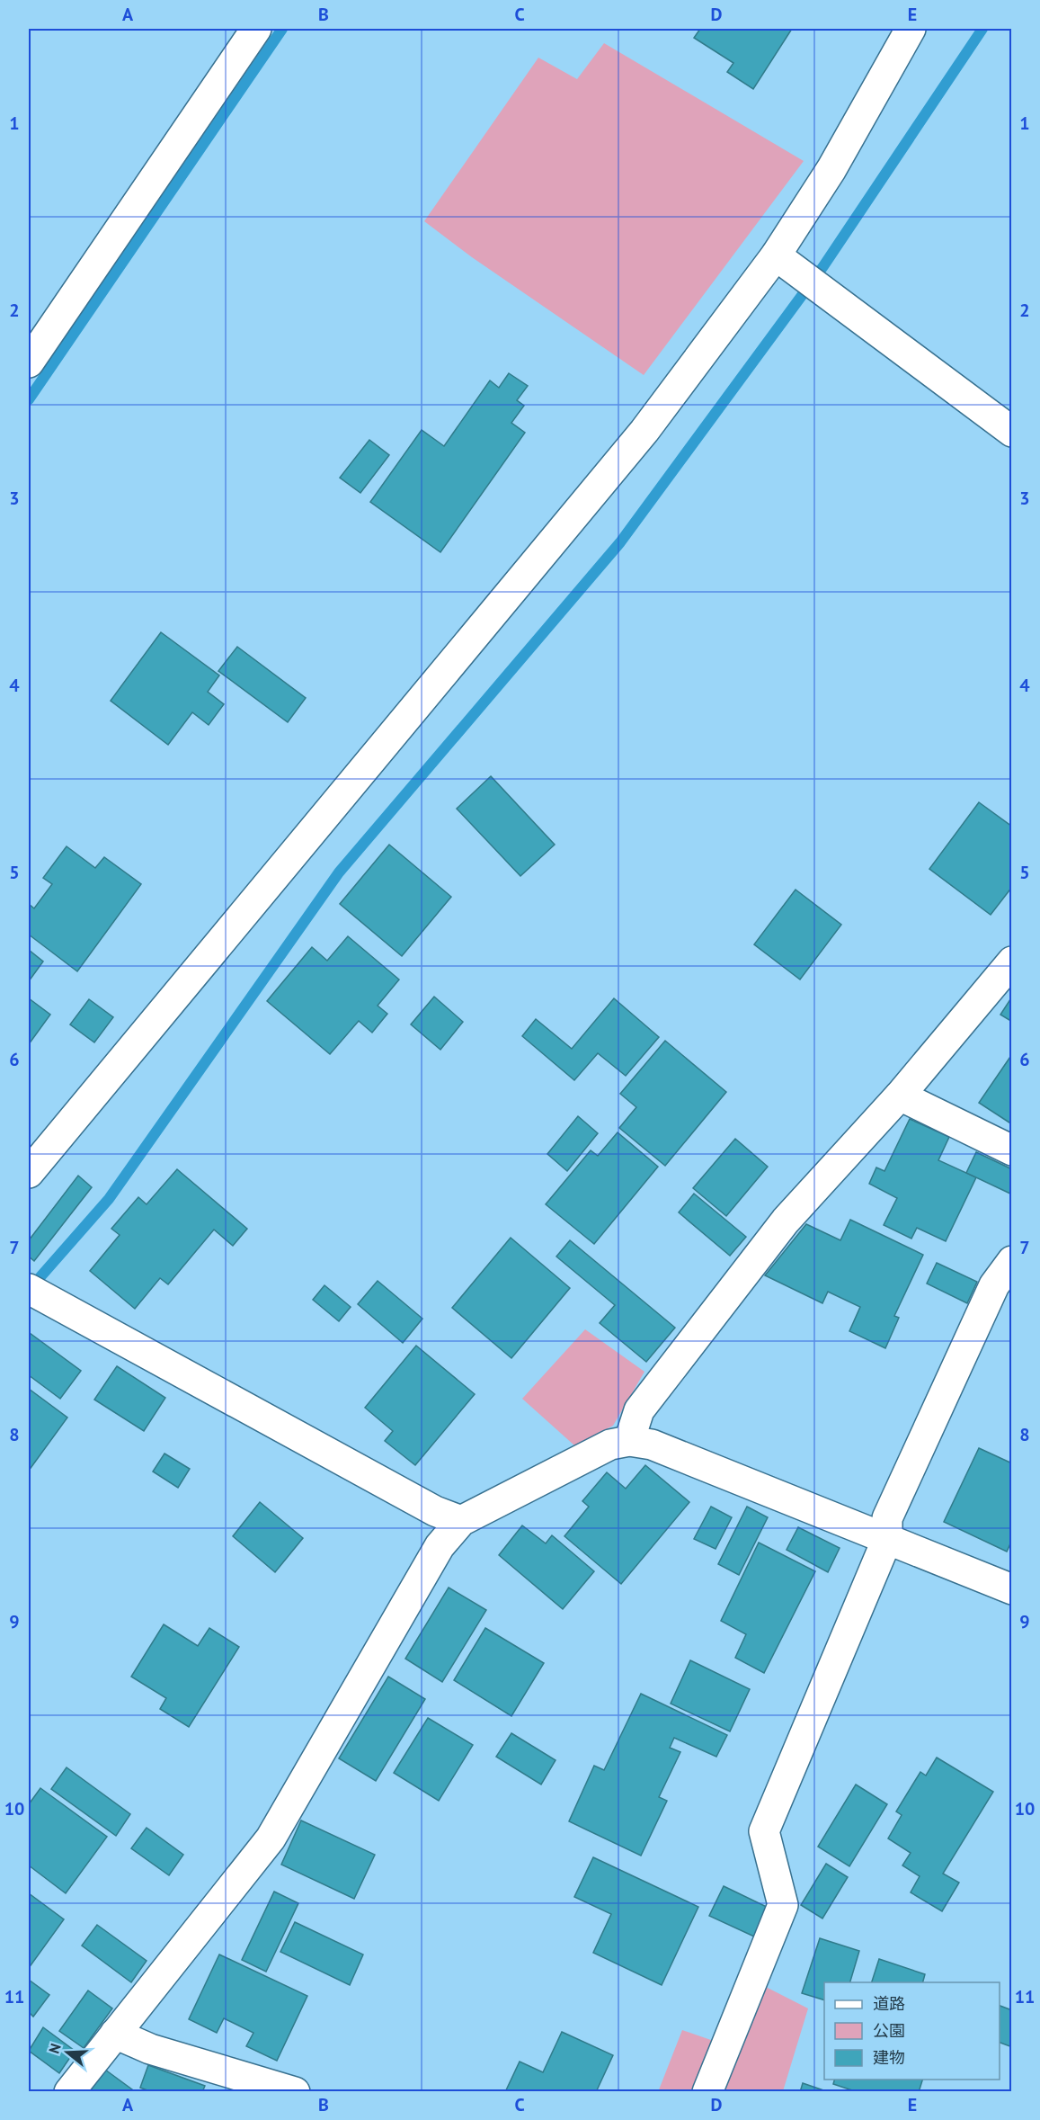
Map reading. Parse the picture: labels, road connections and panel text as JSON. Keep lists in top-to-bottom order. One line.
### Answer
{"legend":["道路","公園","建物"],"north":"left","grid":{"columns":["A","B","C","D","E"],"rows":["1","2","3","4","5","6","7","8","9","10","11"]}}
